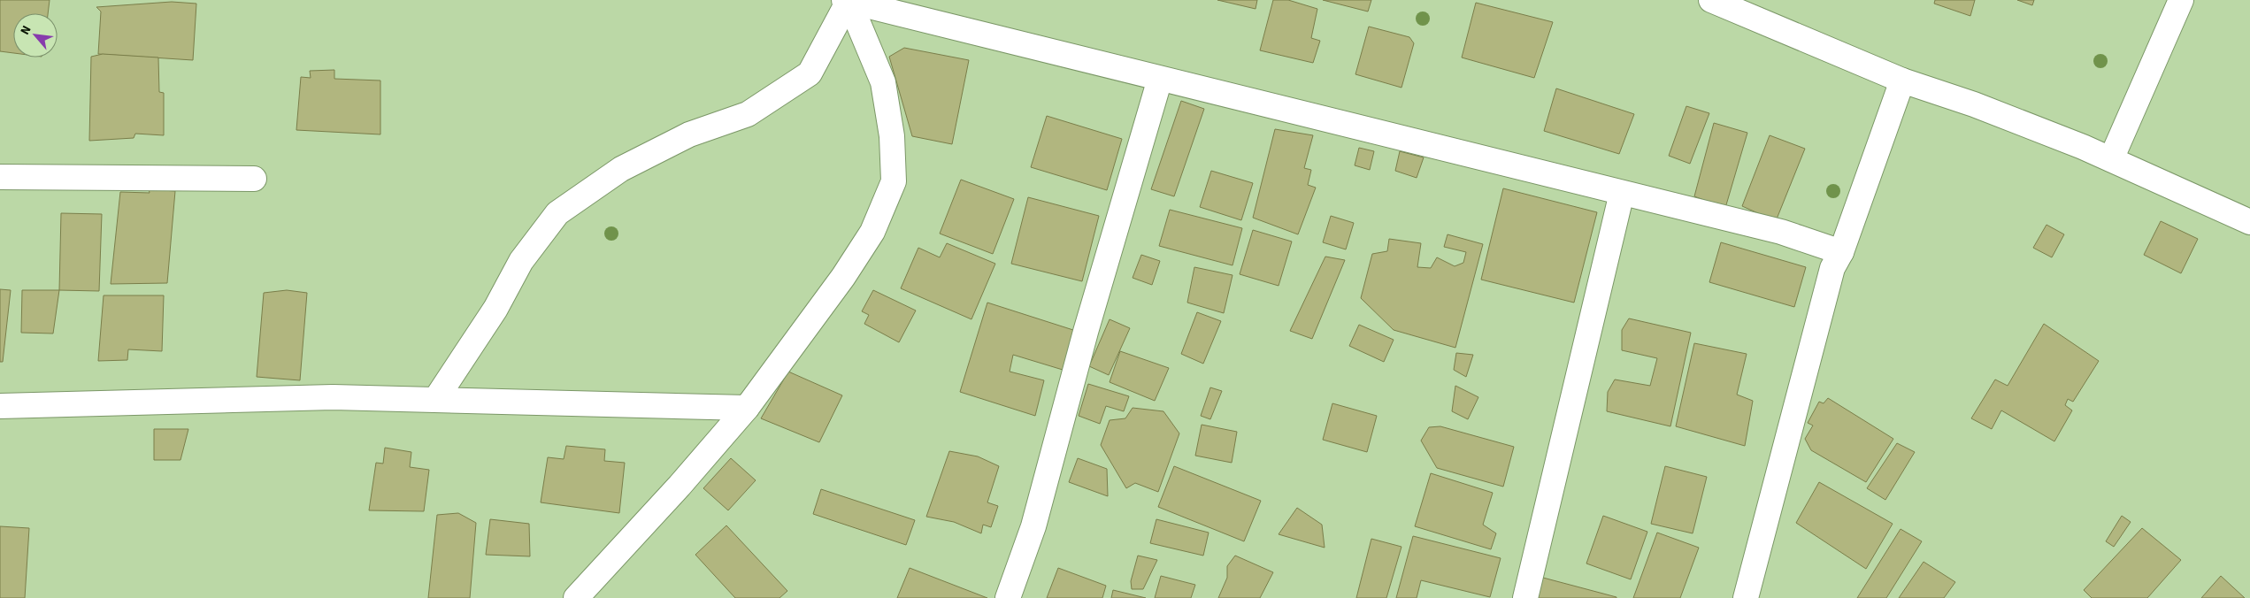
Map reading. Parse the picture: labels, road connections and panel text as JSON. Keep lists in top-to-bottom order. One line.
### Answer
{"north":"top left"}
